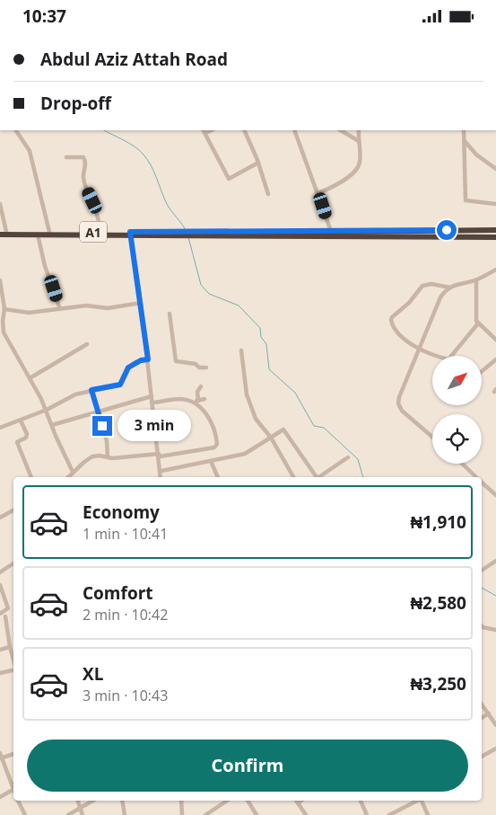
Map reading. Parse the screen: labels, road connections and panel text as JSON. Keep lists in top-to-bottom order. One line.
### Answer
{"streets":{"highway":["A1"]},"north":"top right","page":{"status":"10:37","banner":["Abdul Aziz Attah Road","Drop-off"],"bubble":"3 min","list":[{"name":"Economy","note":"1 min · 10:41","value":"₦1,910"},{"name":"Comfort","note":"2 min · 10:42","value":"₦2,580"},{"name":"XL","note":"3 min · 10:43","value":"₦3,250"}],"buttons":"Confirm"}}
